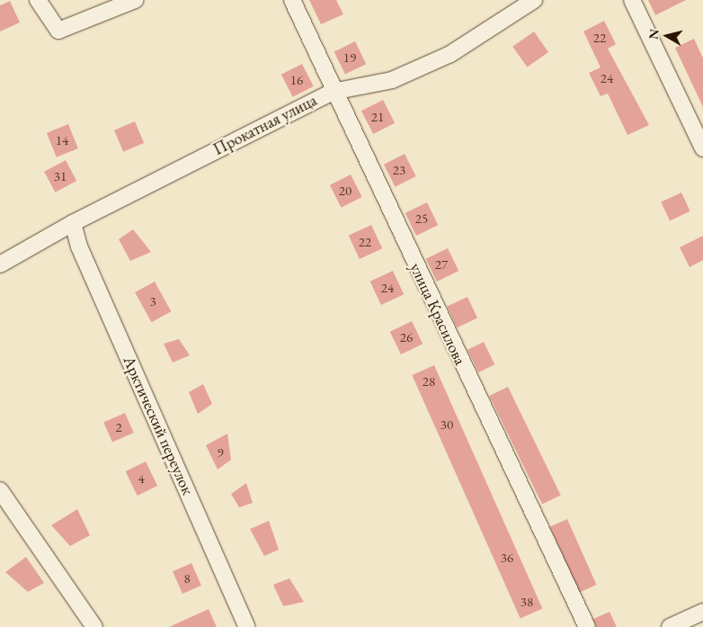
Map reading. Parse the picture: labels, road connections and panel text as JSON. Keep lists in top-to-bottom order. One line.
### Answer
{"streets":{"street":["Прокатная улица","улица Красилова","Арктический переулок"]},"crossings":[["Прокатная улица","улица Красилова"],["Прокатная улица","Арктический переулок"]],"house_numbers":["22","19","24","16","21","14","23","31","20","25","22","27","24","3","26","28","30","2","9","4","36","8","38"],"north":"left"}
